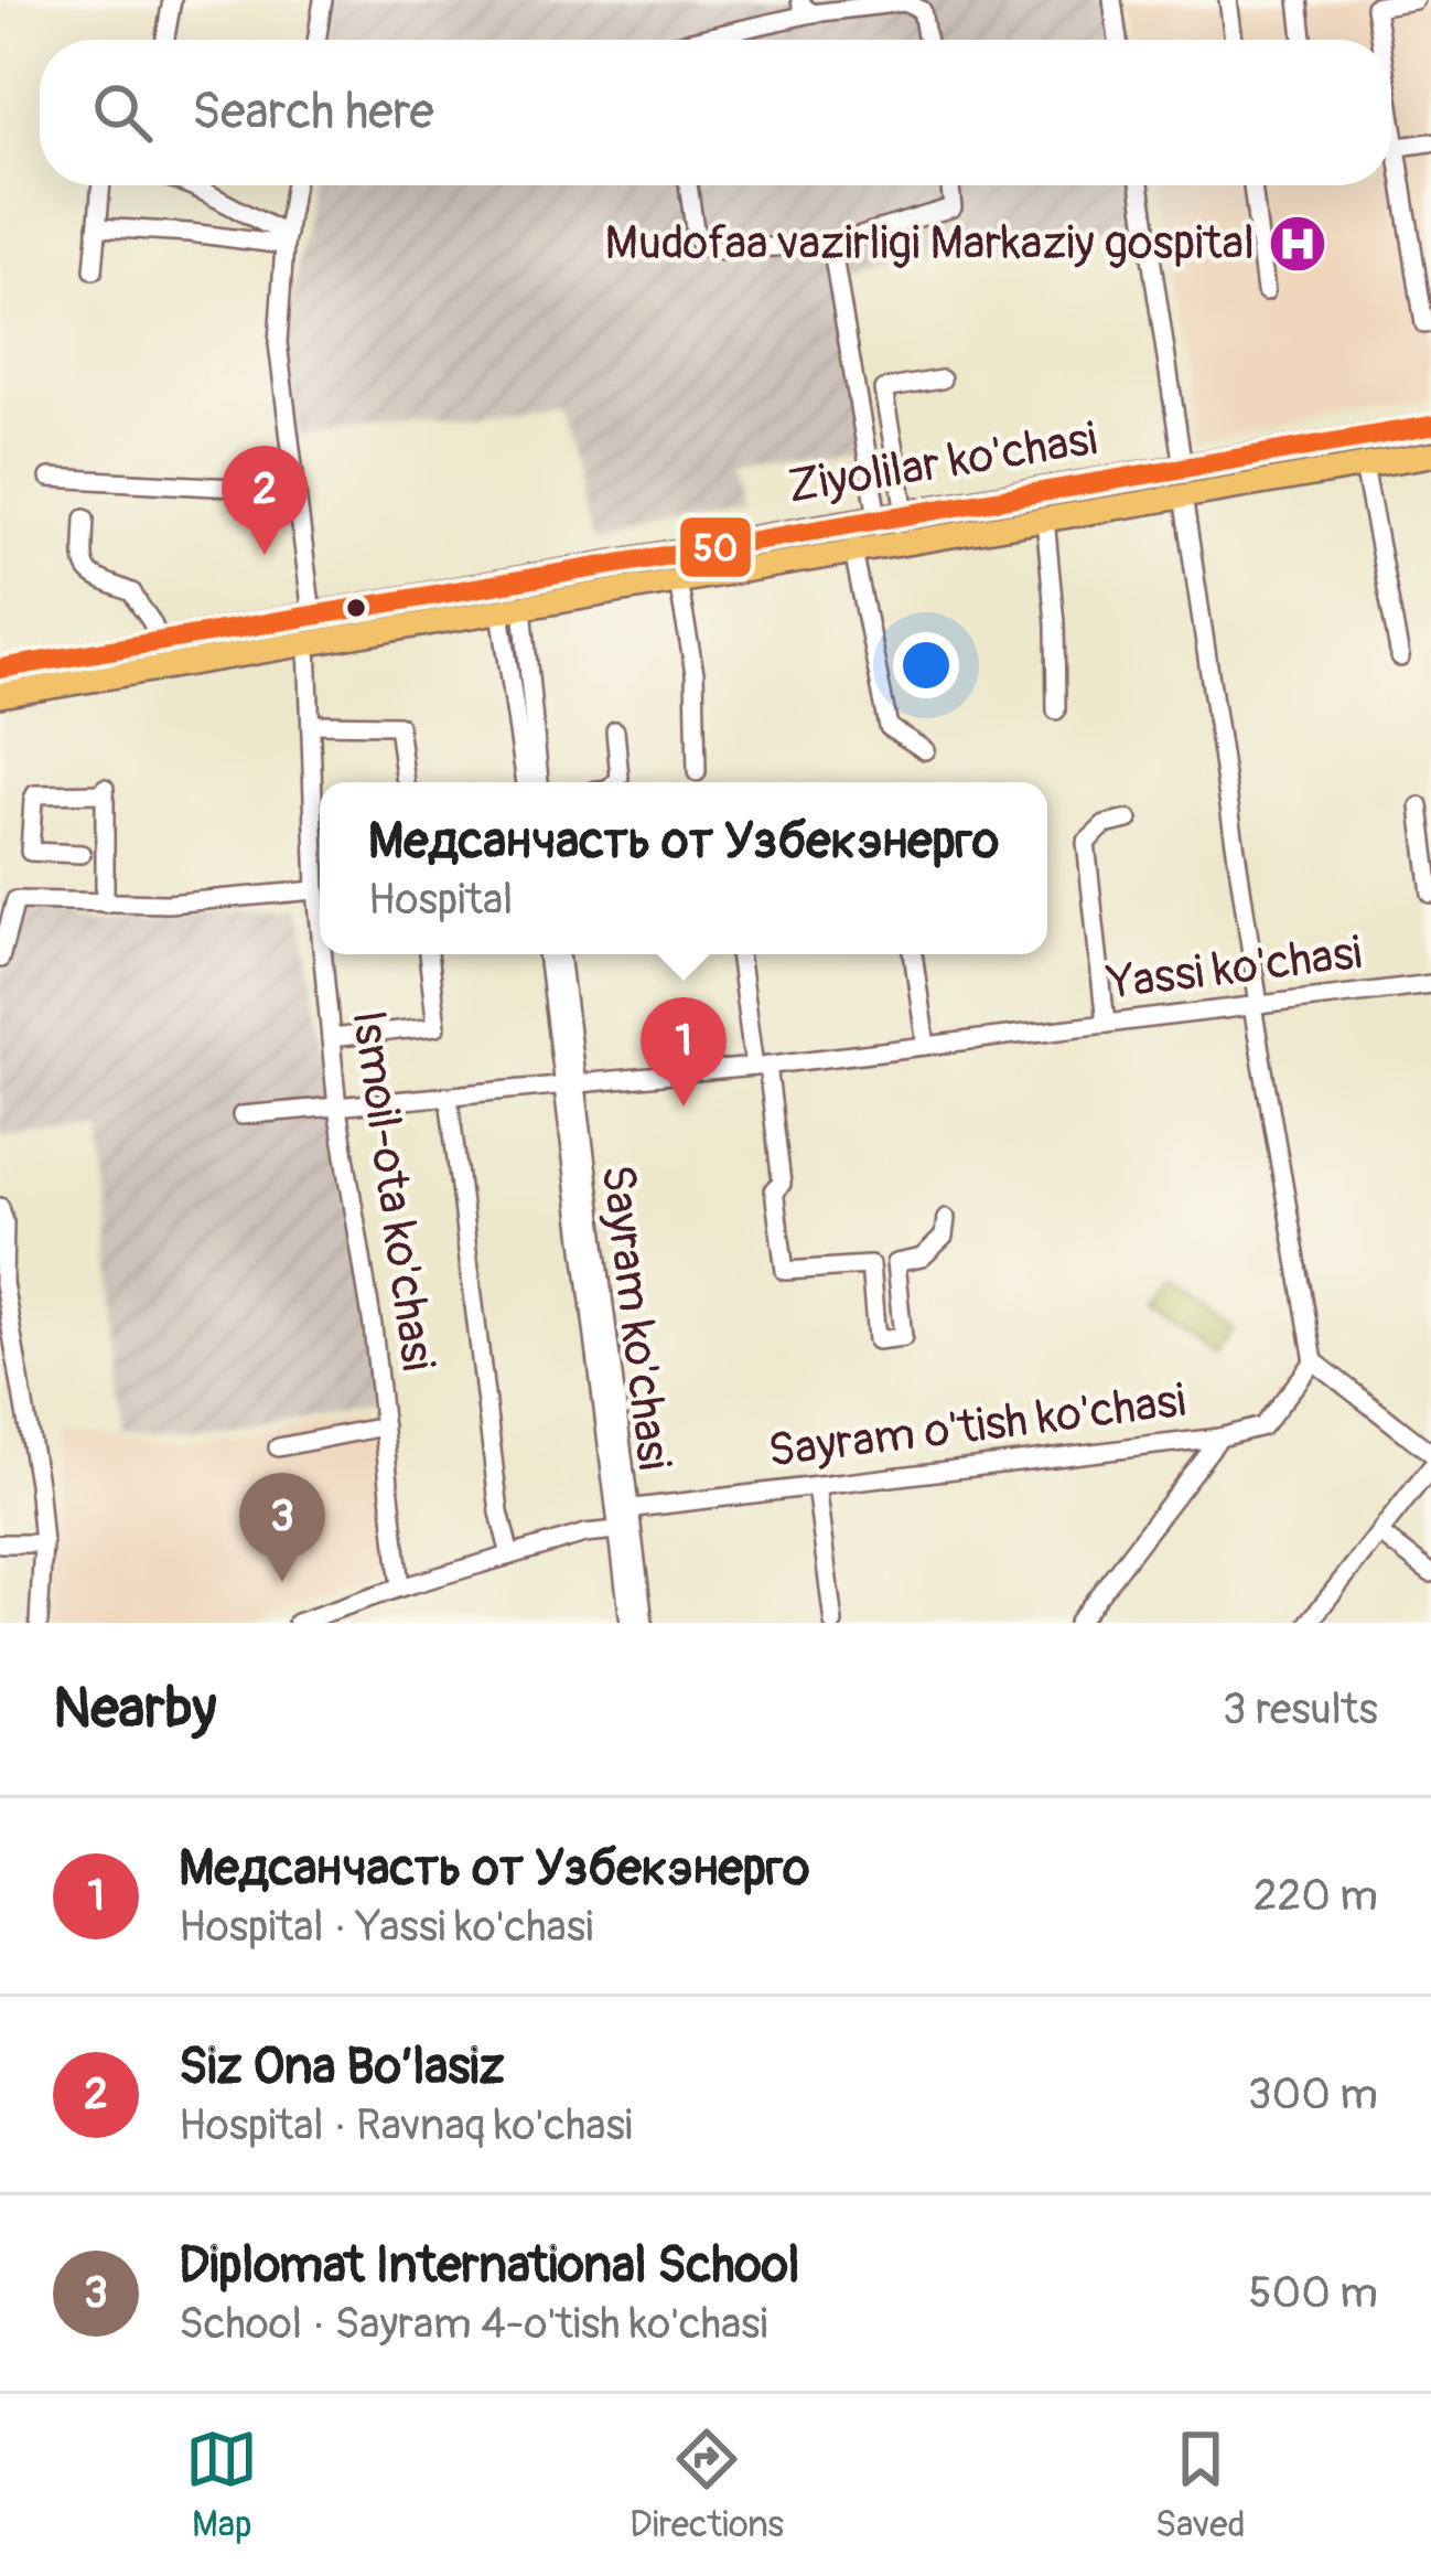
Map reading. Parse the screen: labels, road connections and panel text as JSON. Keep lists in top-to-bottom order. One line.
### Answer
{"streets":{"main road":["Ziyolilar ko'chasi"],"street":["Yassi ko'chasi","Ismoil-ota ko'chasi","Sayram ko'chasi","Sayram o'tish ko'chasi"]},"crossings":[["Ziyolilar ko'chasi","Ismoil-ota ko'chasi"],["Yassi ko'chasi","Ismoil-ota ko'chasi"],["Yassi ko'chasi","Sayram ko'chasi"],["Sayram ko'chasi","Sayram o'tish ko'chasi"]],"places":{"hospital":["Mudofaa vazirligi Markaziy gospital"]},"lines":["transit line 50"],"page":{"search":"Search here","pins":["2","1","3"],"popup":["Медсанчасть от Узбекэнерго","Hospital"],"heading":["Nearby","3 results"],"list":[{"mark":"1","name":"Медсанчасть от Узбекэнерго","note":"Hospital · Yassi ko'chasi","value":"220 m"},{"mark":"2","name":"Siz Ona Bo’lasiz","note":"Hospital · Ravnaq ko'chasi","value":"300 m"},{"mark":"3","name":"Diplomat International School","note":"School · Sayram 4-o'tish ko'chasi","value":"500 m"}],"nav":["Map","Directions","Saved"]}}
